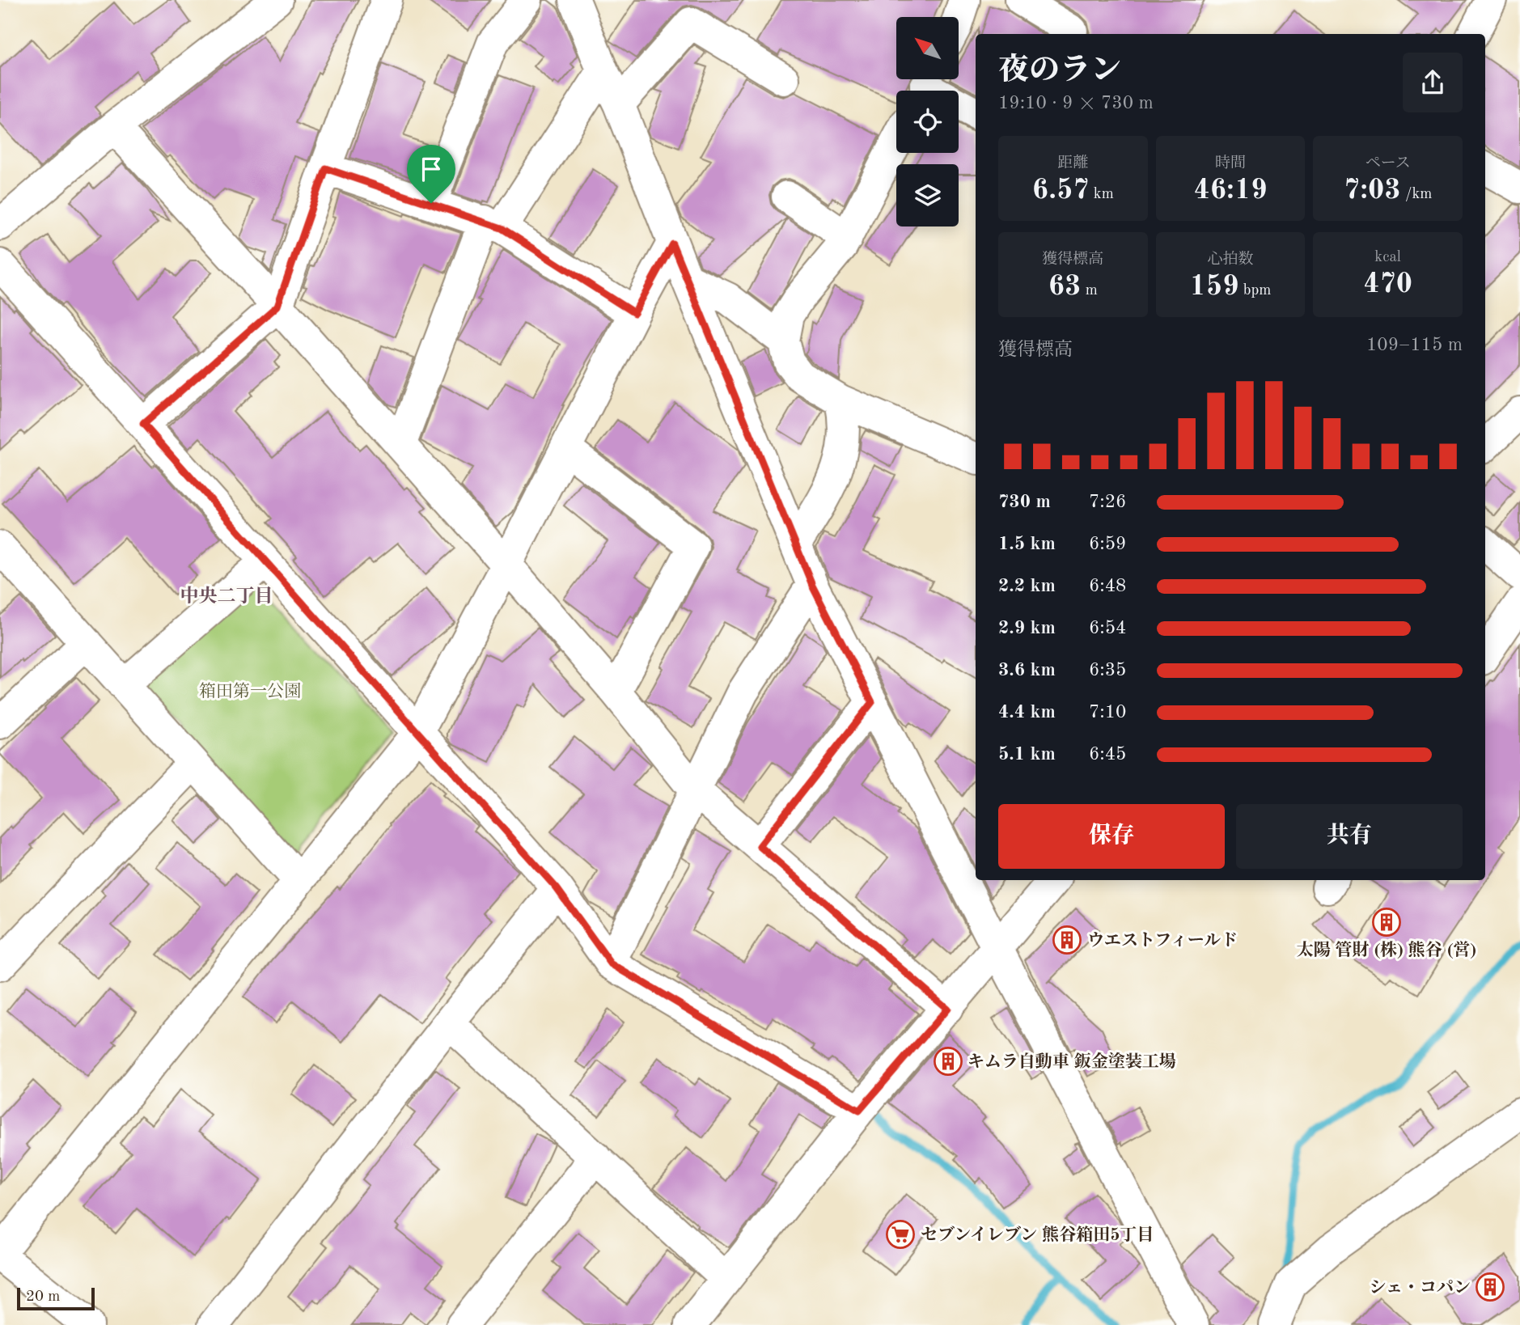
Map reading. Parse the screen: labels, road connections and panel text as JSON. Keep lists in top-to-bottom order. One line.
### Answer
{"districts":["中央二丁目"],"parks":["箱田第一公園"],"places":{"building":["太陽 管財 (株) 熊谷 (営)","ウエストフィールド","キムラ自動車 鈑金塗装工場","シェ・コパン"],"supermarket":["セブンイレブン 熊谷箱田5丁目"]},"scale_bar":"20 m","north":"top left","page":{"heading":["夜のラン","19:10 · 9 × 730 m"],"stats":[["距離","6.57 km"],["時間","46:19"],["ペース","7:03 /km"],["獲得標高","63 m"],["心拍数","159 bpm"],["kcal","470"]],"chart":["獲得標高","109–115 m"],"list":[{"name":"730 m","note":"7:26"},{"name":"1.5 km","note":"6:59"},{"name":"2.2 km","note":"6:48"},{"name":"2.9 km","note":"6:54"},{"name":"3.6 km","note":"6:35"},{"name":"4.4 km","note":"7:10"},{"name":"5.1 km","note":"6:45"}],"buttons":["保存","共有"],"scale":"20 m"}}
